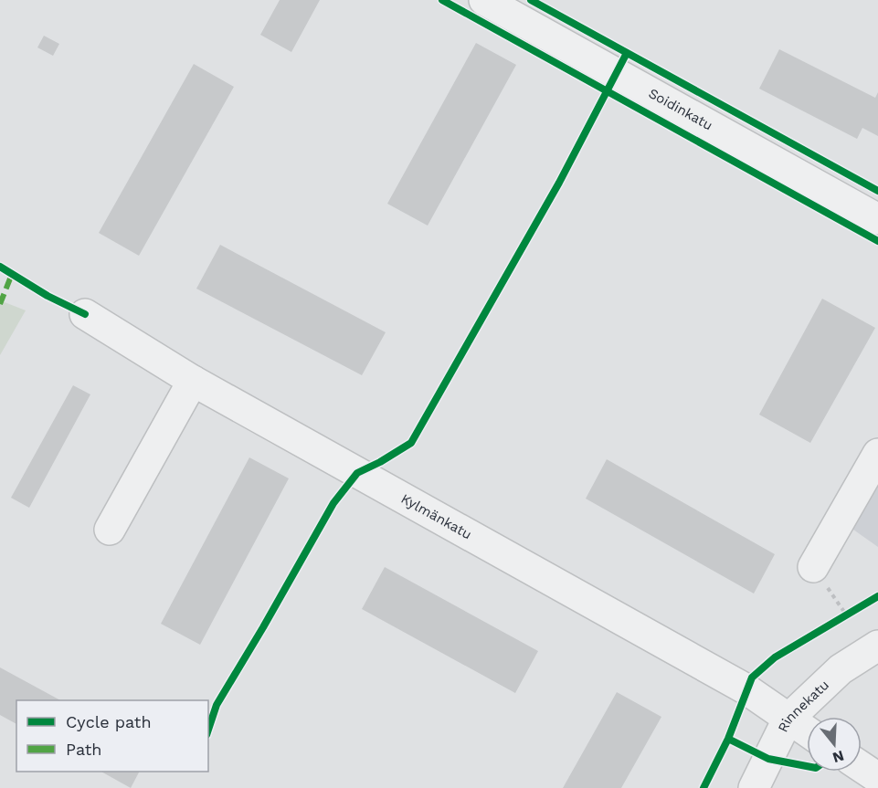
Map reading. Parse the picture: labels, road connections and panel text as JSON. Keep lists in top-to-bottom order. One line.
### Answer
{"streets":{"street":["Soidinkatu","Kylmänkatu","Rinnekatu"]},"crossings":[["Kylmänkatu","Rinnekatu"]],"legend":["Cycle path","Path"],"north":"bottom"}
